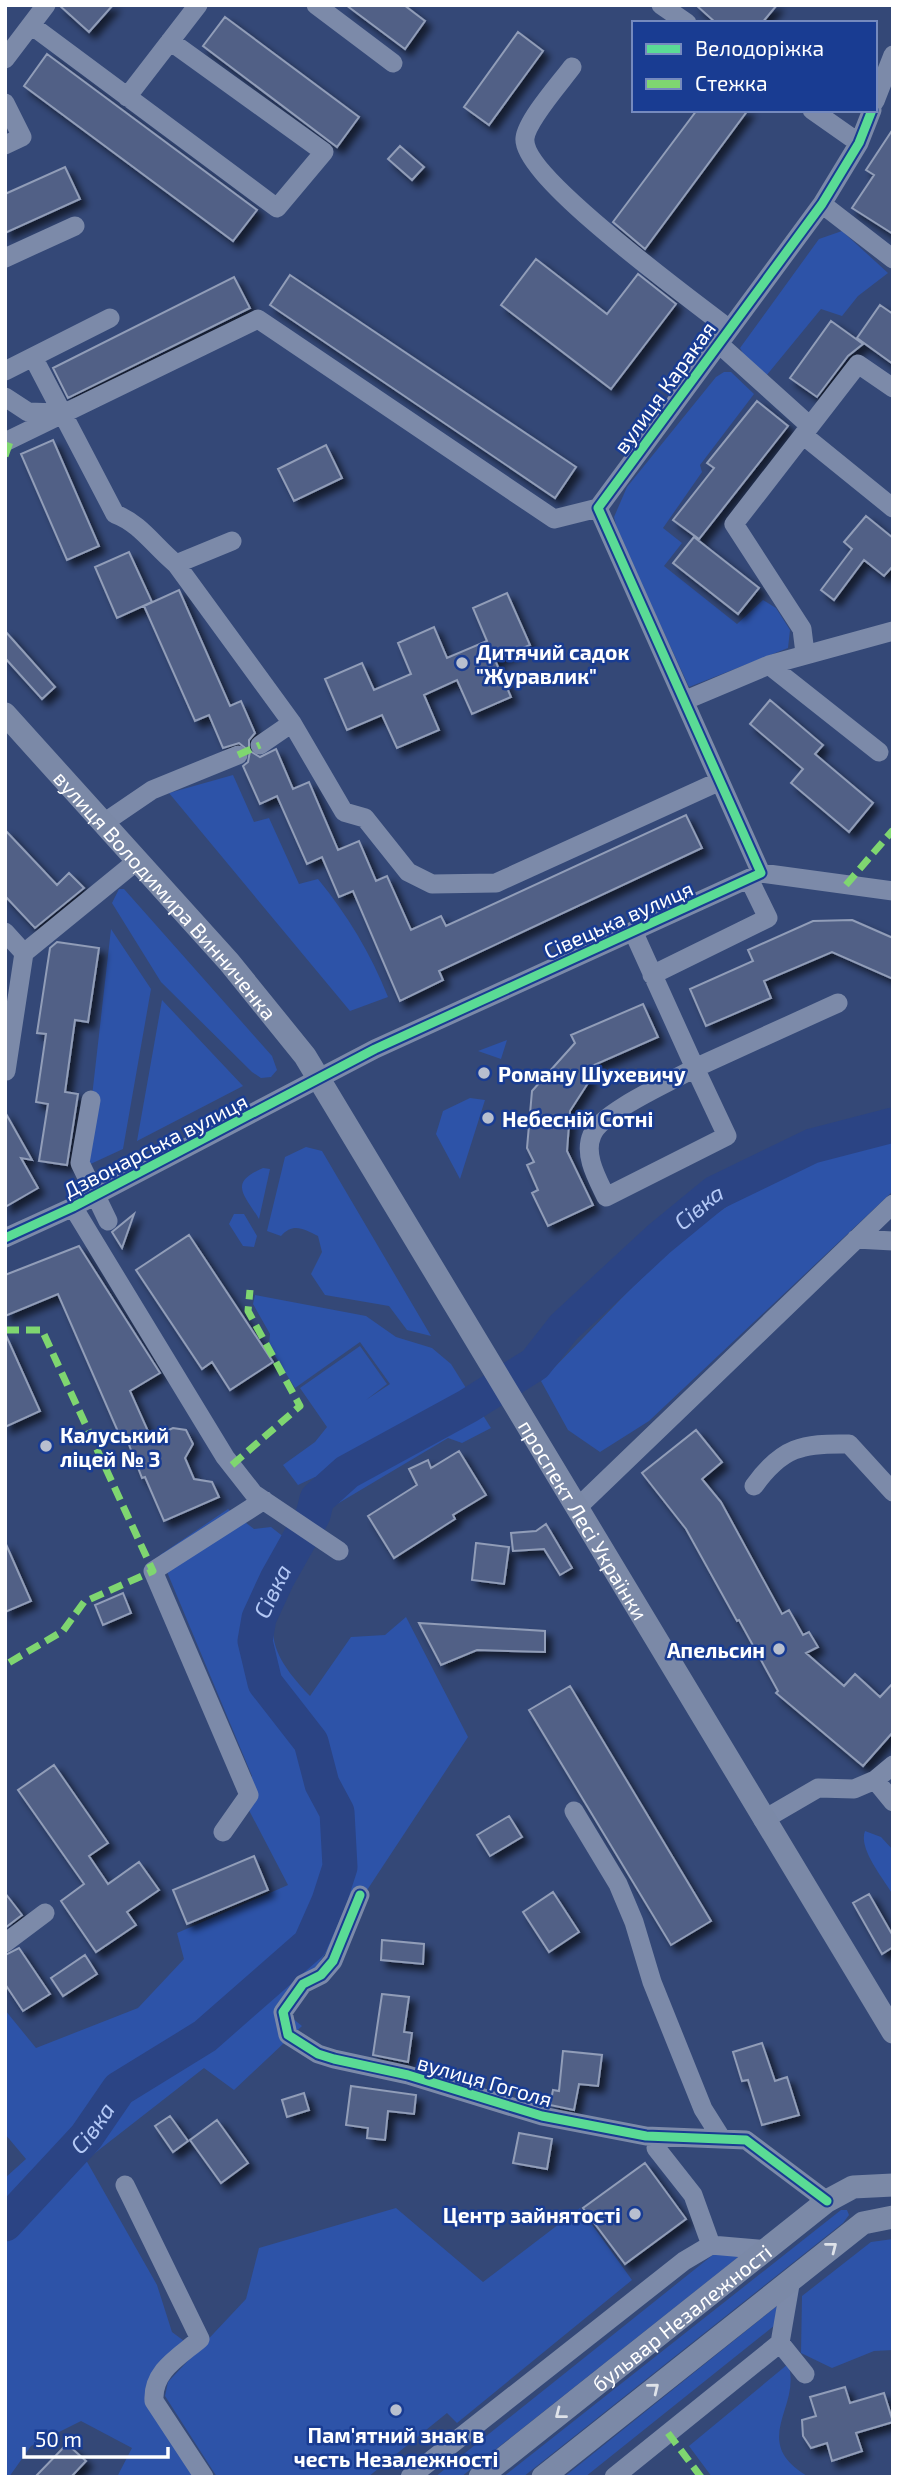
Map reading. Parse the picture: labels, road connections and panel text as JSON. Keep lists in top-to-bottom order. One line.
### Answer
{"streets":{"main road":["вулиця Володимира Винниченка","проспект Лесі Українки","бульвар Незалежності"],"street":["вулиця Каракая","Сівецька вулиця","Дзвонарська вулиця","вулиця Гоголя"]},"crossings":[["вулиця Володимира Винниченка","Сівецька вулиця"],["вулиця Володимира Винниченка","Дзвонарська вулиця"],["вулиця Володимира Винниченка","проспект Лесі Українки"],["Сівецька вулиця","Дзвонарська вулиця"],["Сівецька вулиця","проспект Лесі Українки"],["Дзвонарська вулиця","проспект Лесі Українки"],["вулиця Гоголя","бульвар Незалежності"]],"water":["Сівка"],"places":["Дитячий садок \"Журавлик\"","Роману Шухевичу","Небесній Сотні","Калуський ліцей № 3","Апельсин","Центр зайнятості","Пам'ятний знак в честь Незалежності"],"legend":["Велодоріжка","Стежка"],"scale_bar":"50 m"}
